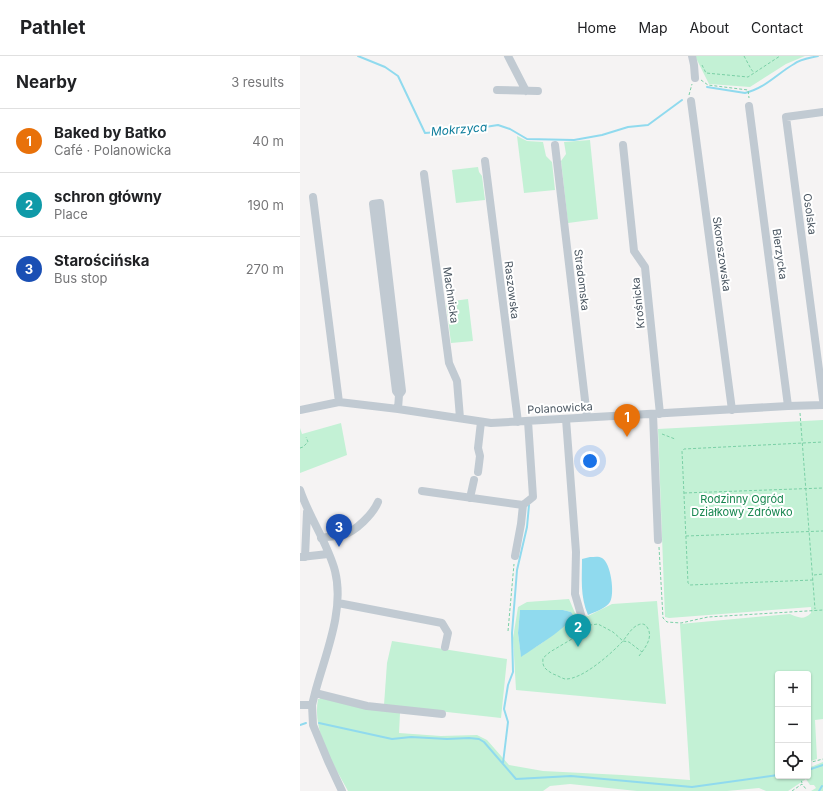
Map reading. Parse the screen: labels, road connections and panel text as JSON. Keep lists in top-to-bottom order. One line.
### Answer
{"streets":{"street":["Osolska","Skoroszowska","Bierzycka","Stradomska","Raszowska","Machnicka","Krośnicka","Polanowicka"]},"crossings":[["Skoroszowska","Polanowicka"],["Bierzycka","Polanowicka"],["Stradomska","Polanowicka"],["Raszowska","Polanowicka"],["Machnicka","Polanowicka"],["Krośnicka","Polanowicka"]],"water":["Mokrzyca"],"parks":["Rodzinny Ogród Działkowy Zdrówko"],"page":{"header":"Pathlet","nav":["Home","Map","About","Contact"],"heading":["Nearby","3 results"],"list":[{"mark":"1","name":"Baked by Batko","note":"Café · Polanowicka","value":"40 m"},{"mark":"2","name":"schron główny","note":"Place","value":"190 m"},{"mark":"3","name":"Starościńska","note":"Bus stop","value":"270 m"}],"pins":["1","3","2"],"map_buttons":["+","−"]}}
